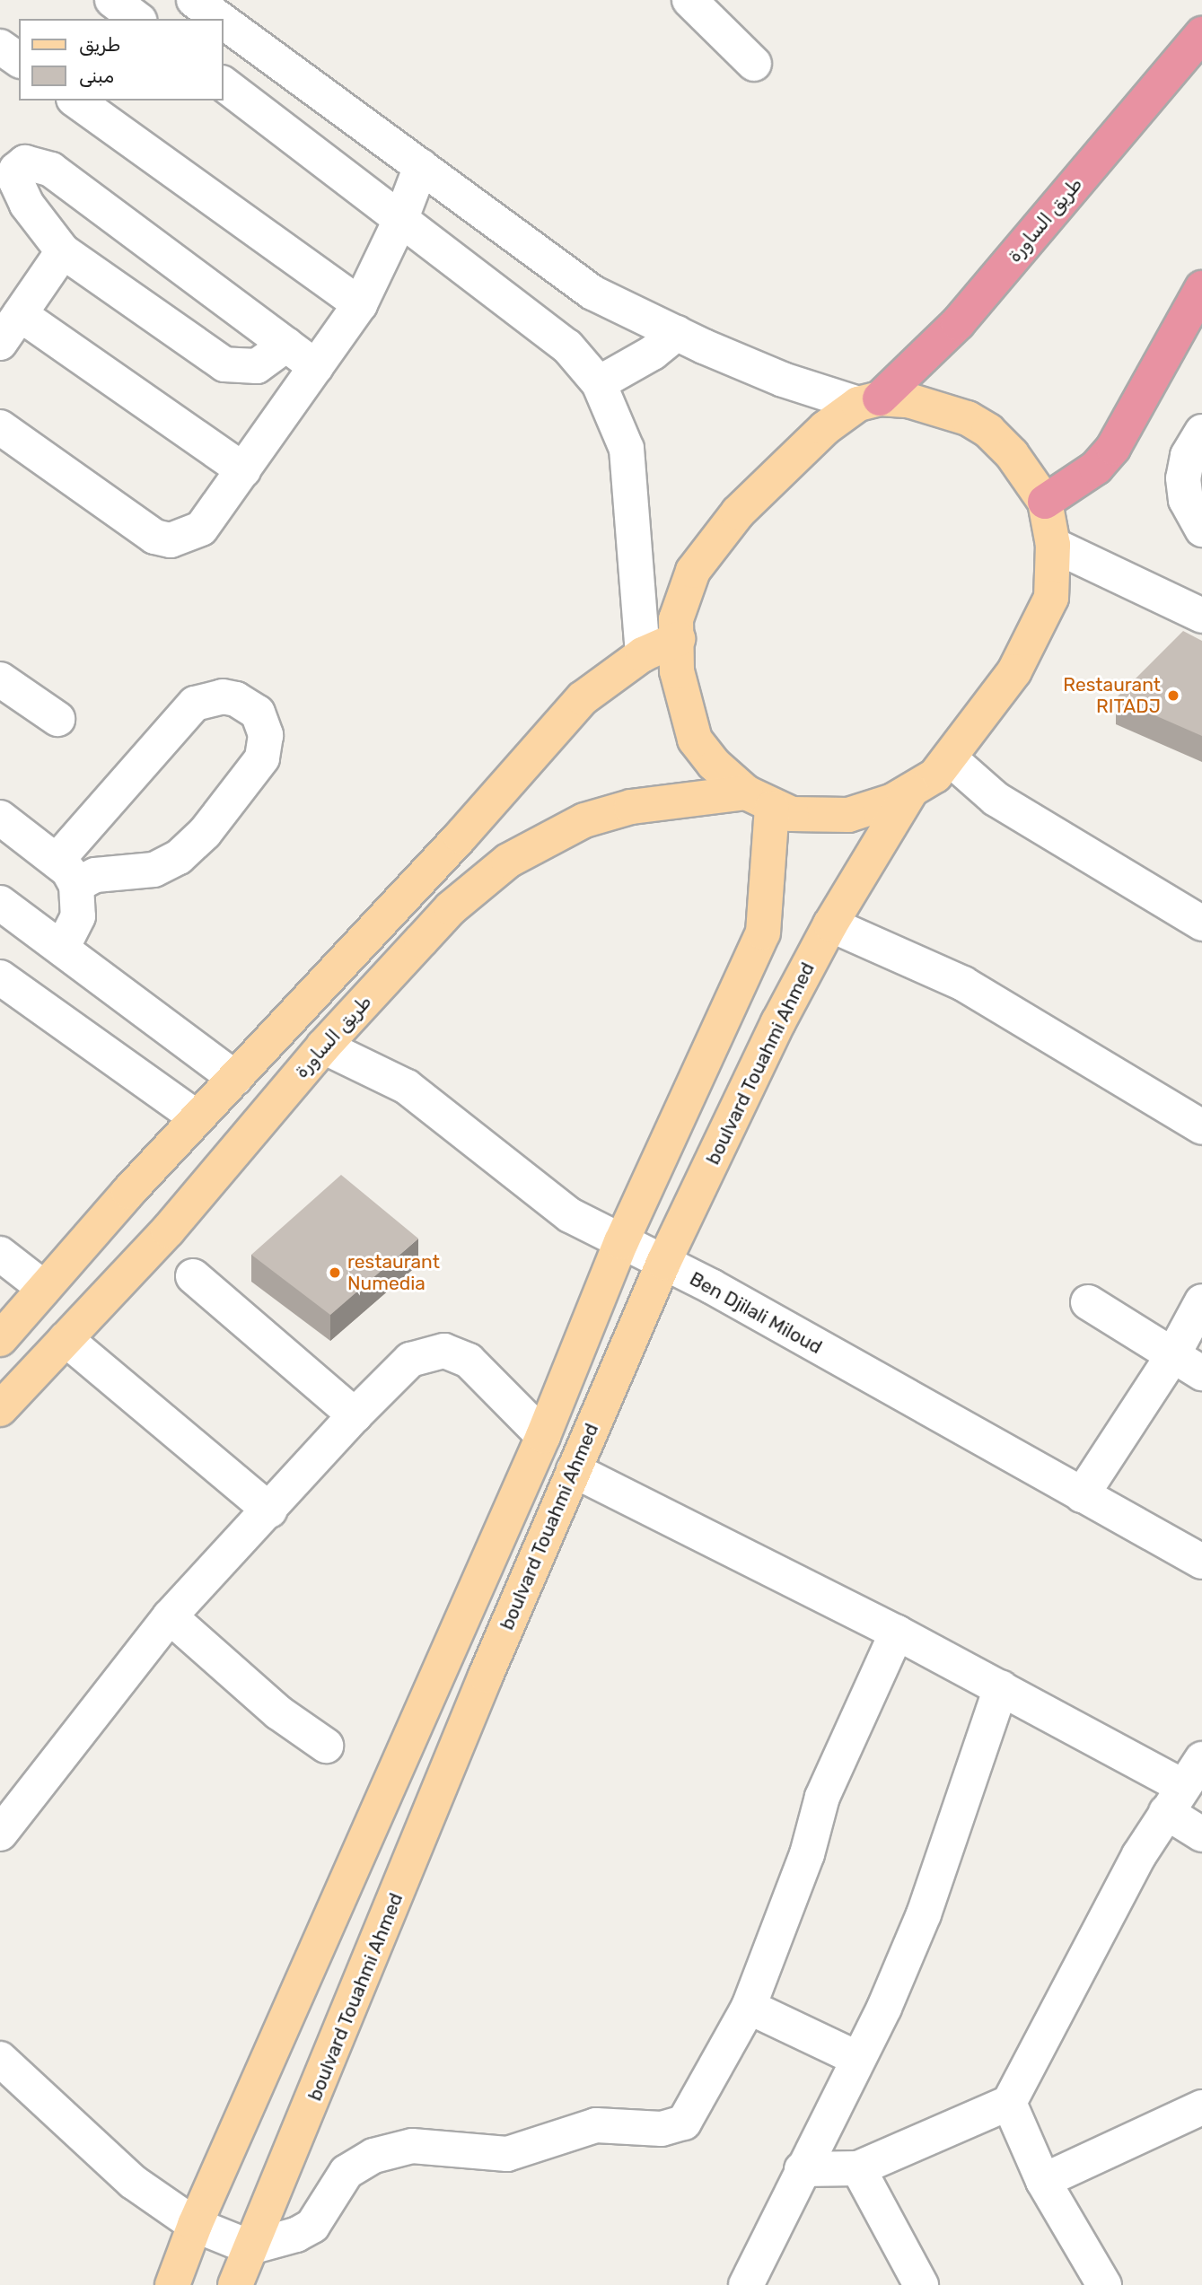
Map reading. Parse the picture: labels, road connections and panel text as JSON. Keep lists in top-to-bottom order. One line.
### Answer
{"streets":{"highway":["طريق الساورة"],"main road":["boulvard Touahmi Ahmed"],"street":["Ben Djilali Miloud"]},"crossings":[["طريق الساورة","Ben Djilali Miloud"],["boulvard Touahmi Ahmed","Ben Djilali Miloud"]],"places":["Restaurant RITADJ","restaurant Numedia"],"legend":["طريق","مبنى"]}
